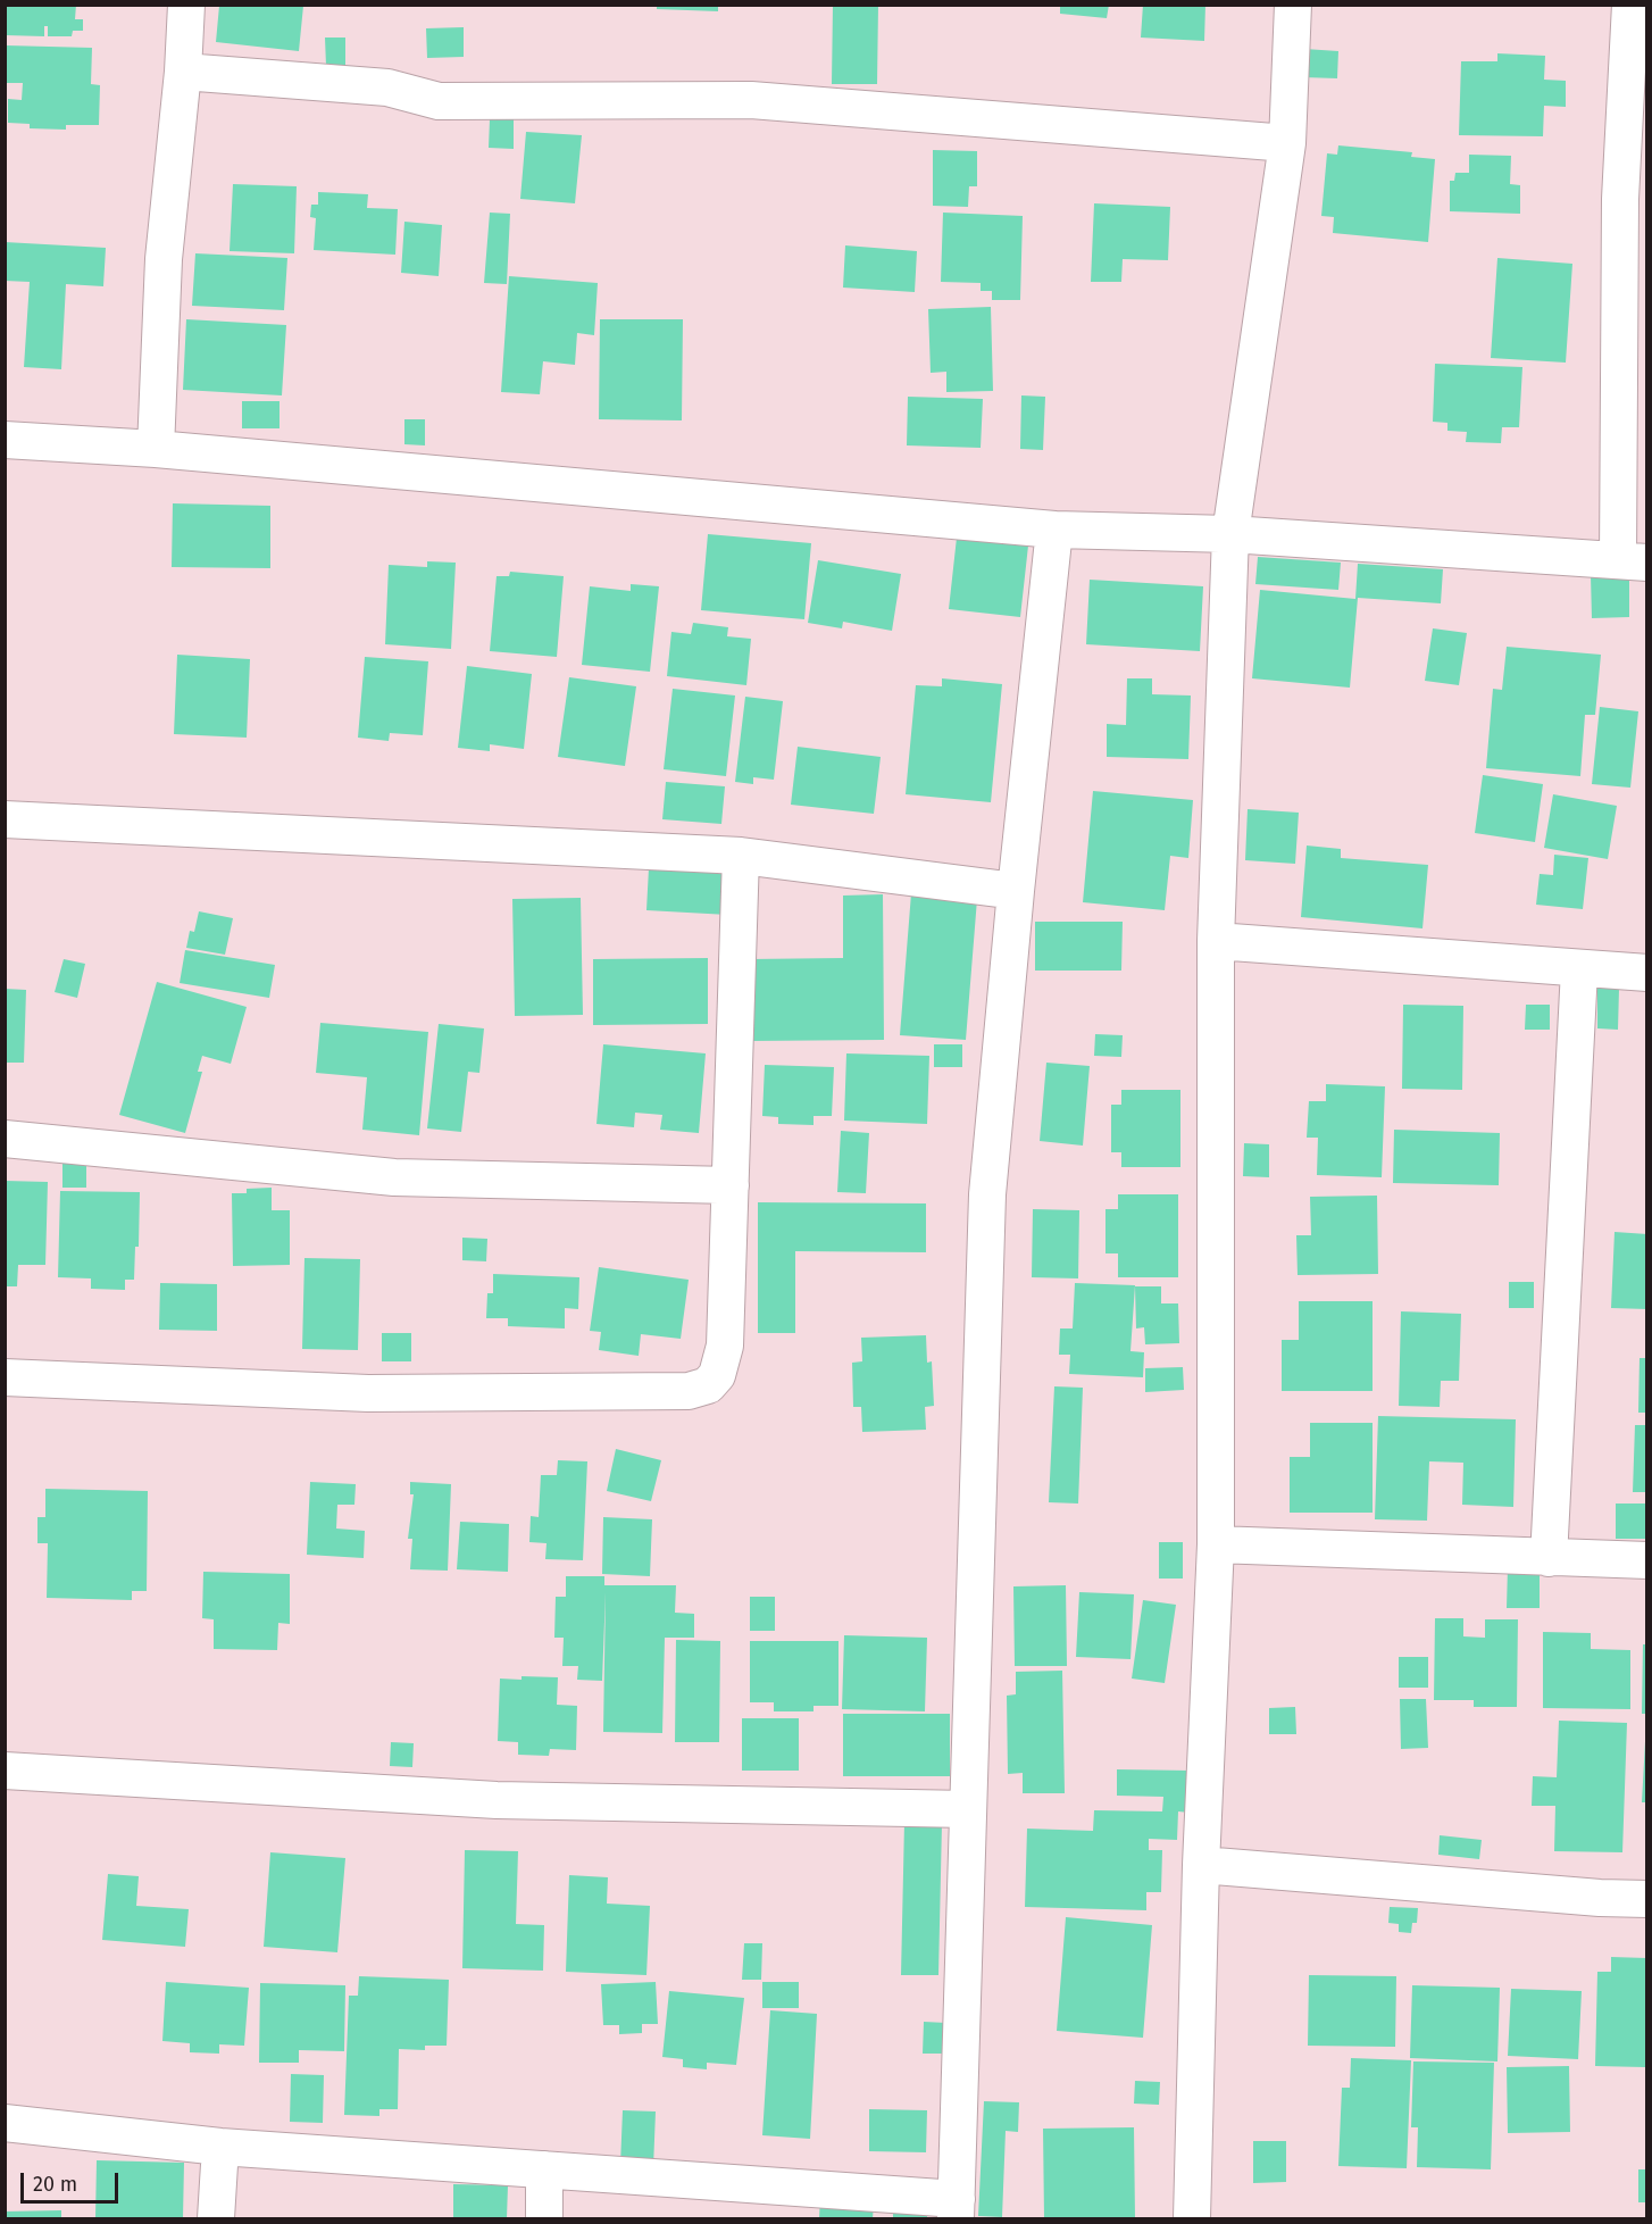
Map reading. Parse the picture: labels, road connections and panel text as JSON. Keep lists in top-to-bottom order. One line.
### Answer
{"scale_bar":"20 m"}
